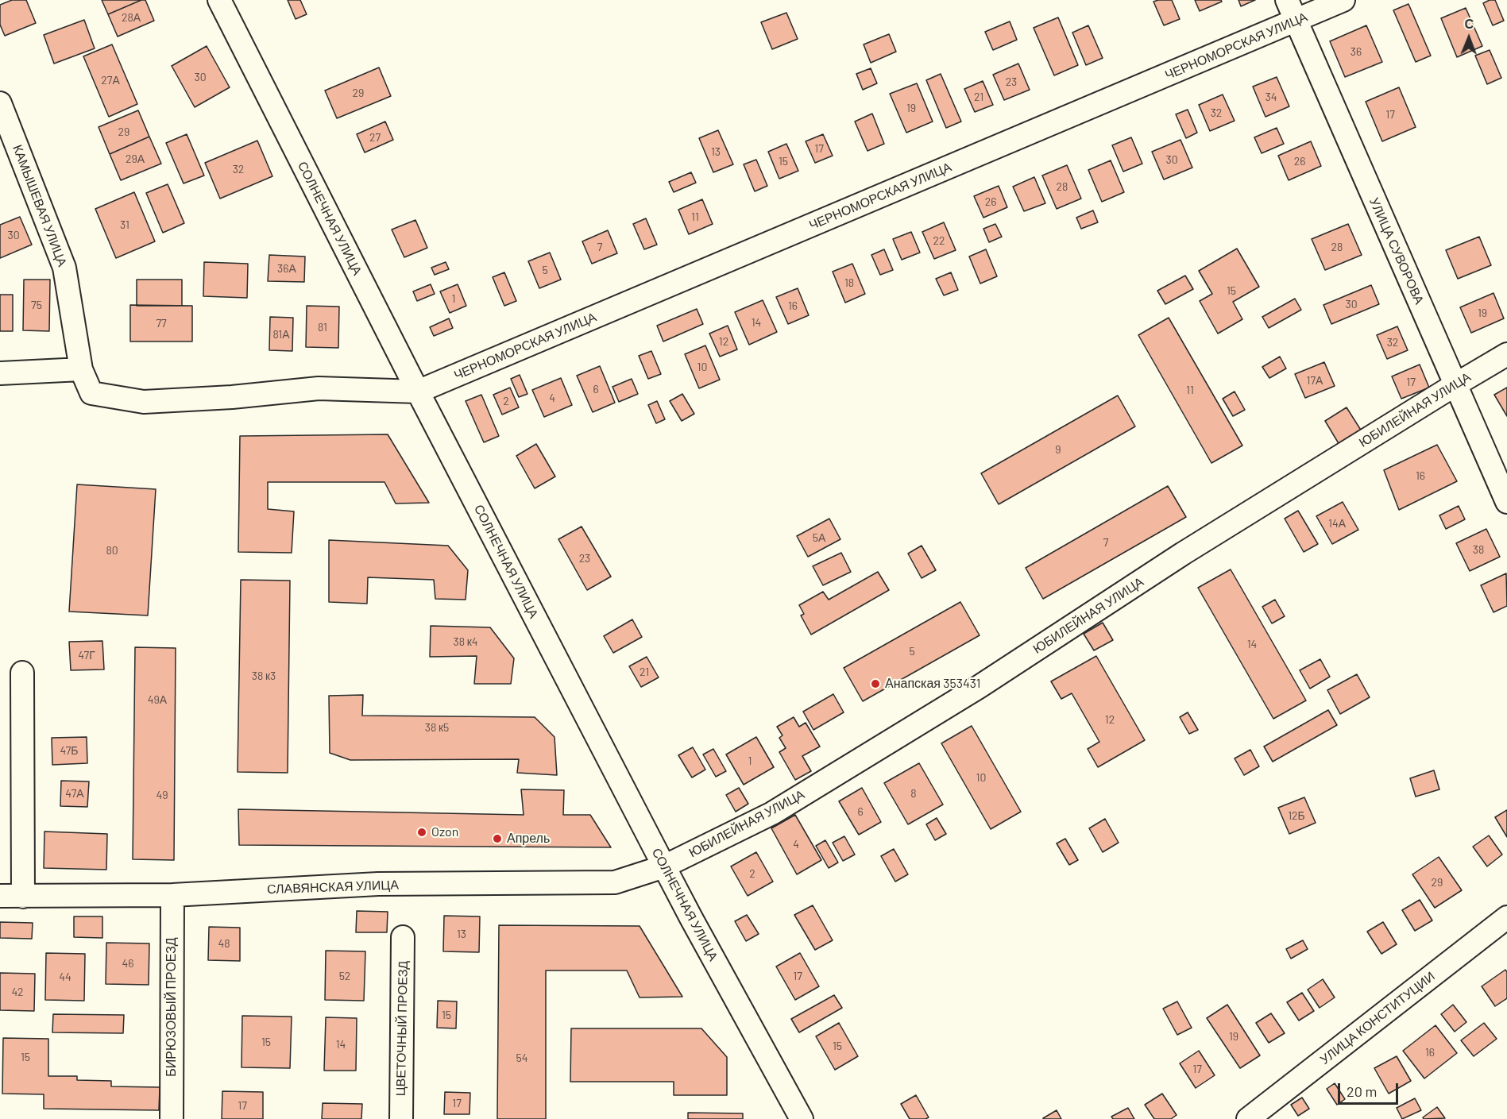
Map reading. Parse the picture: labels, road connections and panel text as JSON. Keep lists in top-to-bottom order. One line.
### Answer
{"streets":{"street":["ЧЕРНОМОРСКАЯ УЛИЦА","КАМЫШЕВАЯ УЛИЦА","СОЛНЕЧНАЯ УЛИЦА","УЛИЦА СУВОРОВА","ЮБИЛЕЙНАЯ УЛИЦА","СЛАВЯНСКАЯ УЛИЦА","БИРЮЗОВЫЙ ПРОЕЗД","УЛИЦА КОНСТИТУЦИИ","ЦВЕТОЧНЫЙ ПРОЕЗД"]},"crossings":[["ЧЕРНОМОРСКАЯ УЛИЦА","КАМЫШЕВАЯ УЛИЦА"],["ЧЕРНОМОРСКАЯ УЛИЦА","СОЛНЕЧНАЯ УЛИЦА"],["ЧЕРНОМОРСКАЯ УЛИЦА","УЛИЦА СУВОРОВА"],["КАМЫШЕВАЯ УЛИЦА","СОЛНЕЧНАЯ УЛИЦА"],["СОЛНЕЧНАЯ УЛИЦА","ЮБИЛЕЙНАЯ УЛИЦА"],["СОЛНЕЧНАЯ УЛИЦА","СЛАВЯНСКАЯ УЛИЦА"],["УЛИЦА СУВОРОВА","ЮБИЛЕЙНАЯ УЛИЦА"],["ЮБИЛЕЙНАЯ УЛИЦА","СЛАВЯНСКАЯ УЛИЦА"],["СЛАВЯНСКАЯ УЛИЦА","БИРЮЗОВЫЙ ПРОЕЗД"]],"places":["Анапская 353431","Ozon","Апрель"],"house_numbers":["28А","36","30","27А","23","29","21","34","19","32","17","29","27","17","13","29А","30","15","26","32","28","26","11","31","30","22","7","28","36А","5","18","15","1","30","75","16","19","14","77","81","81А","12","32","10","17А","17","6","11","4","2","9","16","14А","5А","7","38","80","23","38 к4","14","5","47Г","21","38 к3","49А","12","38 к5","47Б","1","10","47А","8","49","6","12Б","4","2","29","13","48","46","52","17","44","42","15","19","15","14","15","16","15","54","17","17","17"],"scale_bar":"20 m","north":"top"}
